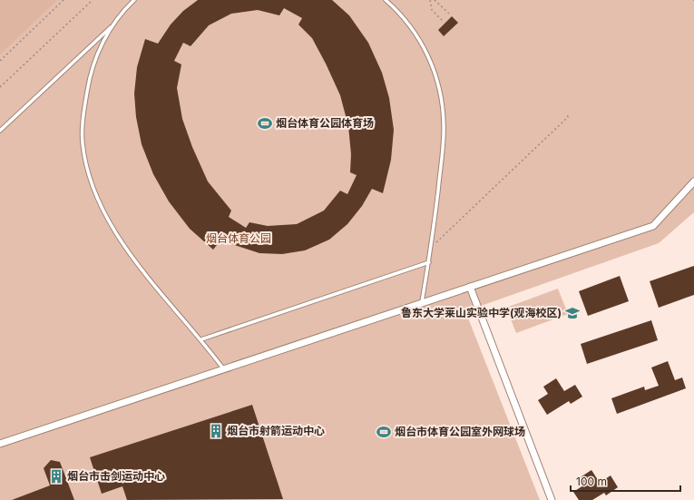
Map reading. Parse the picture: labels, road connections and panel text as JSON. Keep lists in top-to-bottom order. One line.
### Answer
{"parks":["烟台体育公园"],"places":{"sports":["烟台体育公园体育场","烟台市体育公园室外网球场"],"school or university":["鲁东大学莱山实验中学(观海校区)"],"building":["烟台市射箭运动中心","烟台市击剑运动中心"]},"scale_bar":"100 m"}
